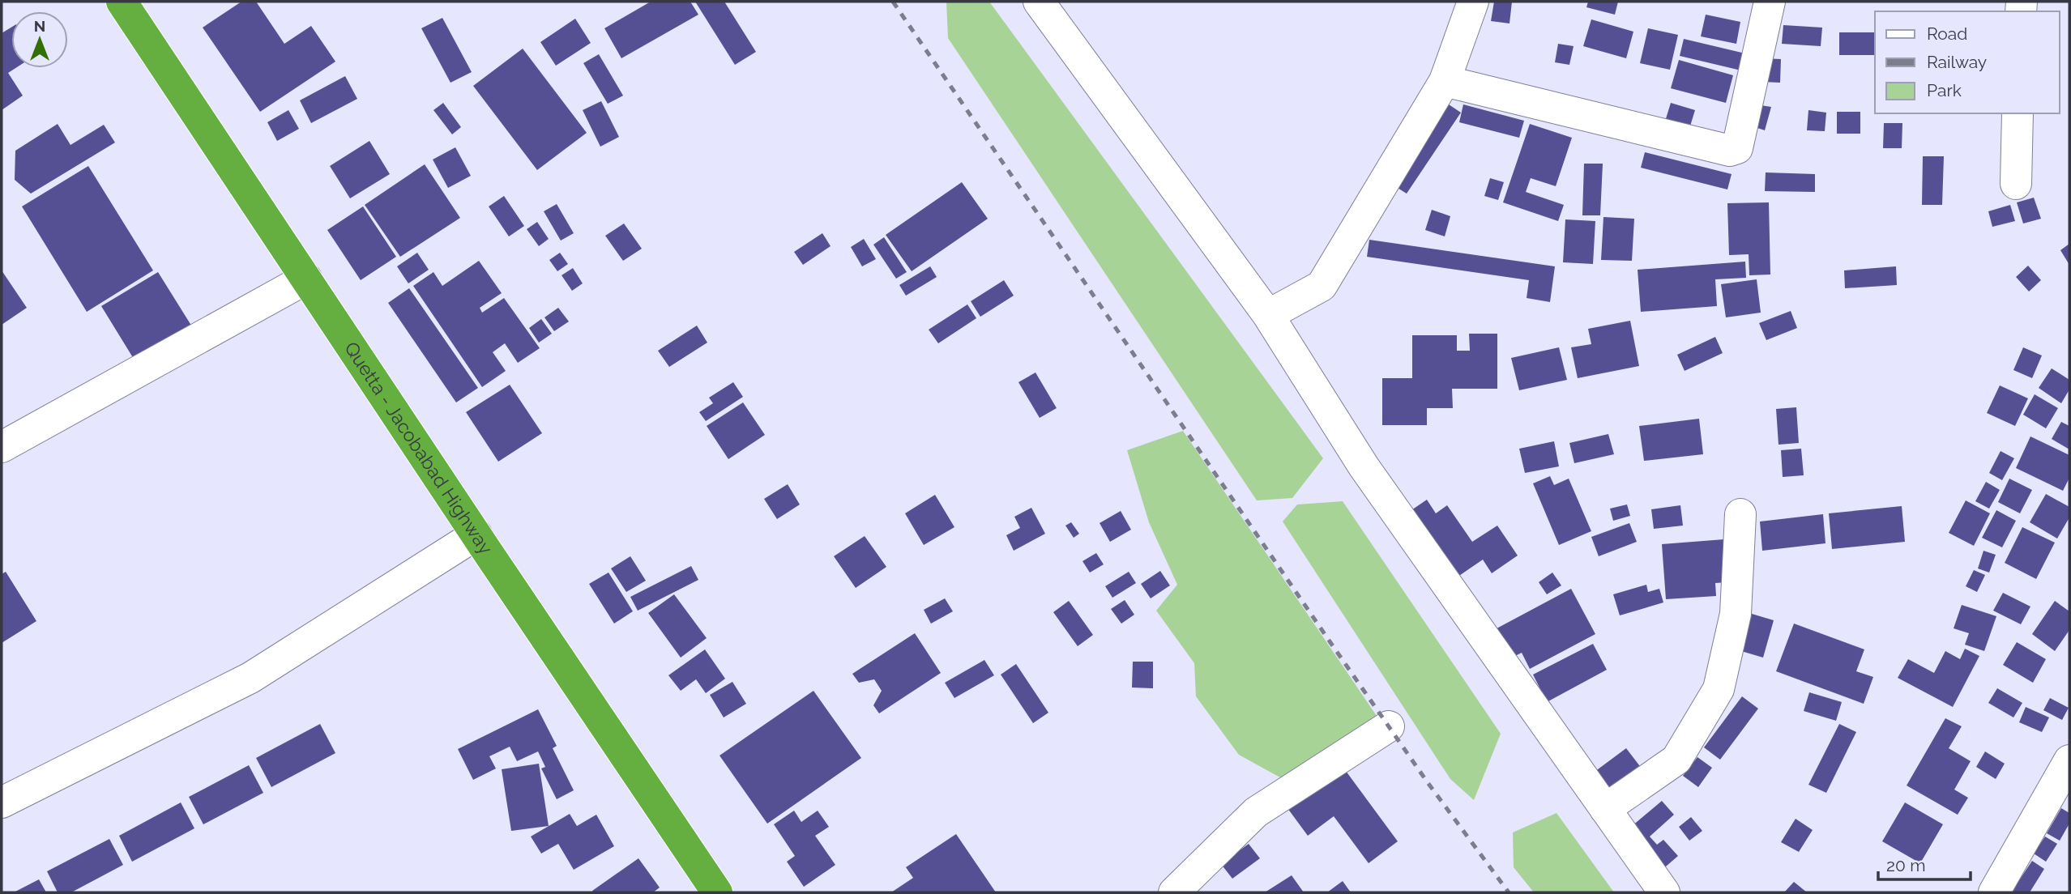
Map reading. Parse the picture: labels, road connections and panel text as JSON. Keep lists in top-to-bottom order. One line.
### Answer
{"streets":{"highway":["Quetta - Jacobabad Highway"]},"legend":["Road","Railway","Park"],"scale_bar":"20 m","north":"top"}
